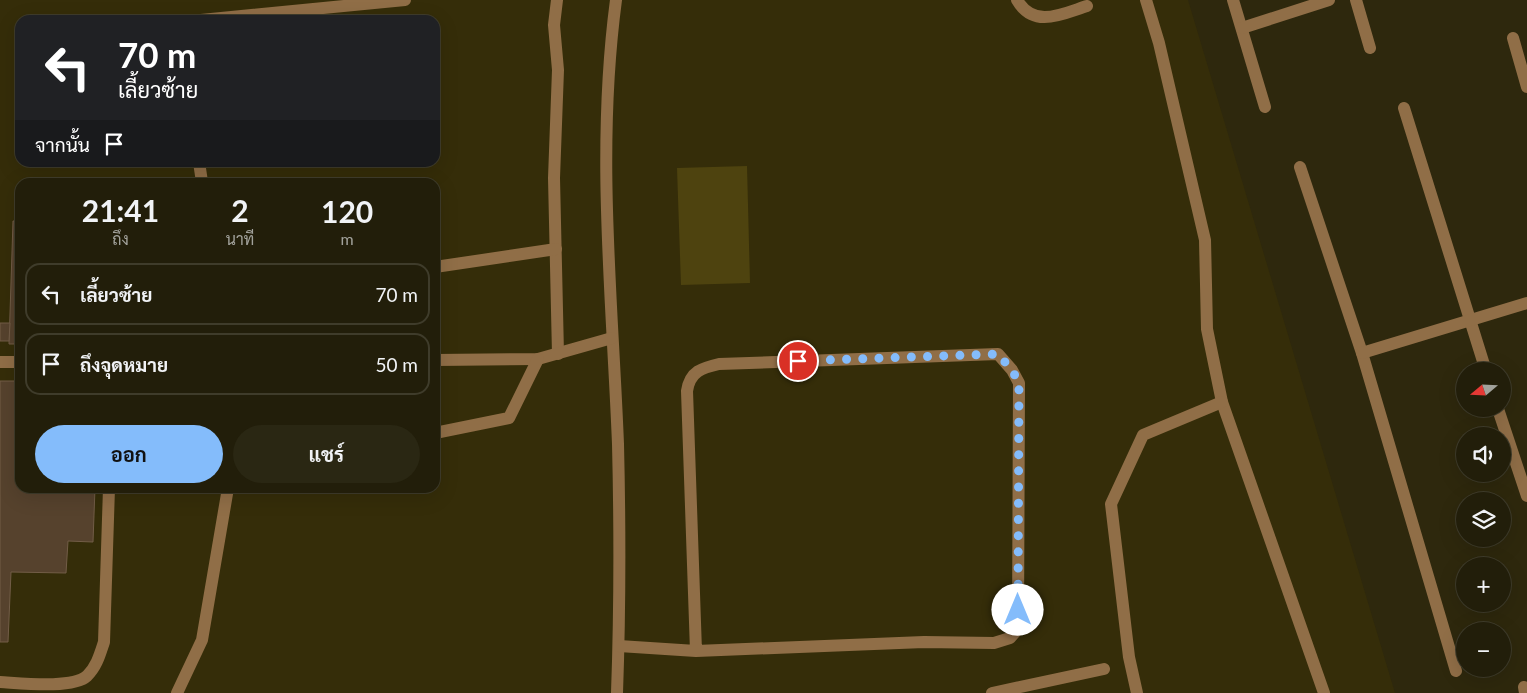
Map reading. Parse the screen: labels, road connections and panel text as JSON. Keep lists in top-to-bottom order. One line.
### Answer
{"north":"left","page":{"turn":["70 m","เลี้ยวซ้าย"],"then":"จากนั้น","eta":["21:41","ถึง","2","นาที","120","m"],"list":[{"name":"เลี้ยวซ้าย","value":"70 m"},{"name":"ถึงจุดหมาย","value":"50 m"}],"map_buttons":["+","−"],"buttons":["ออก","แชร์"]}}
